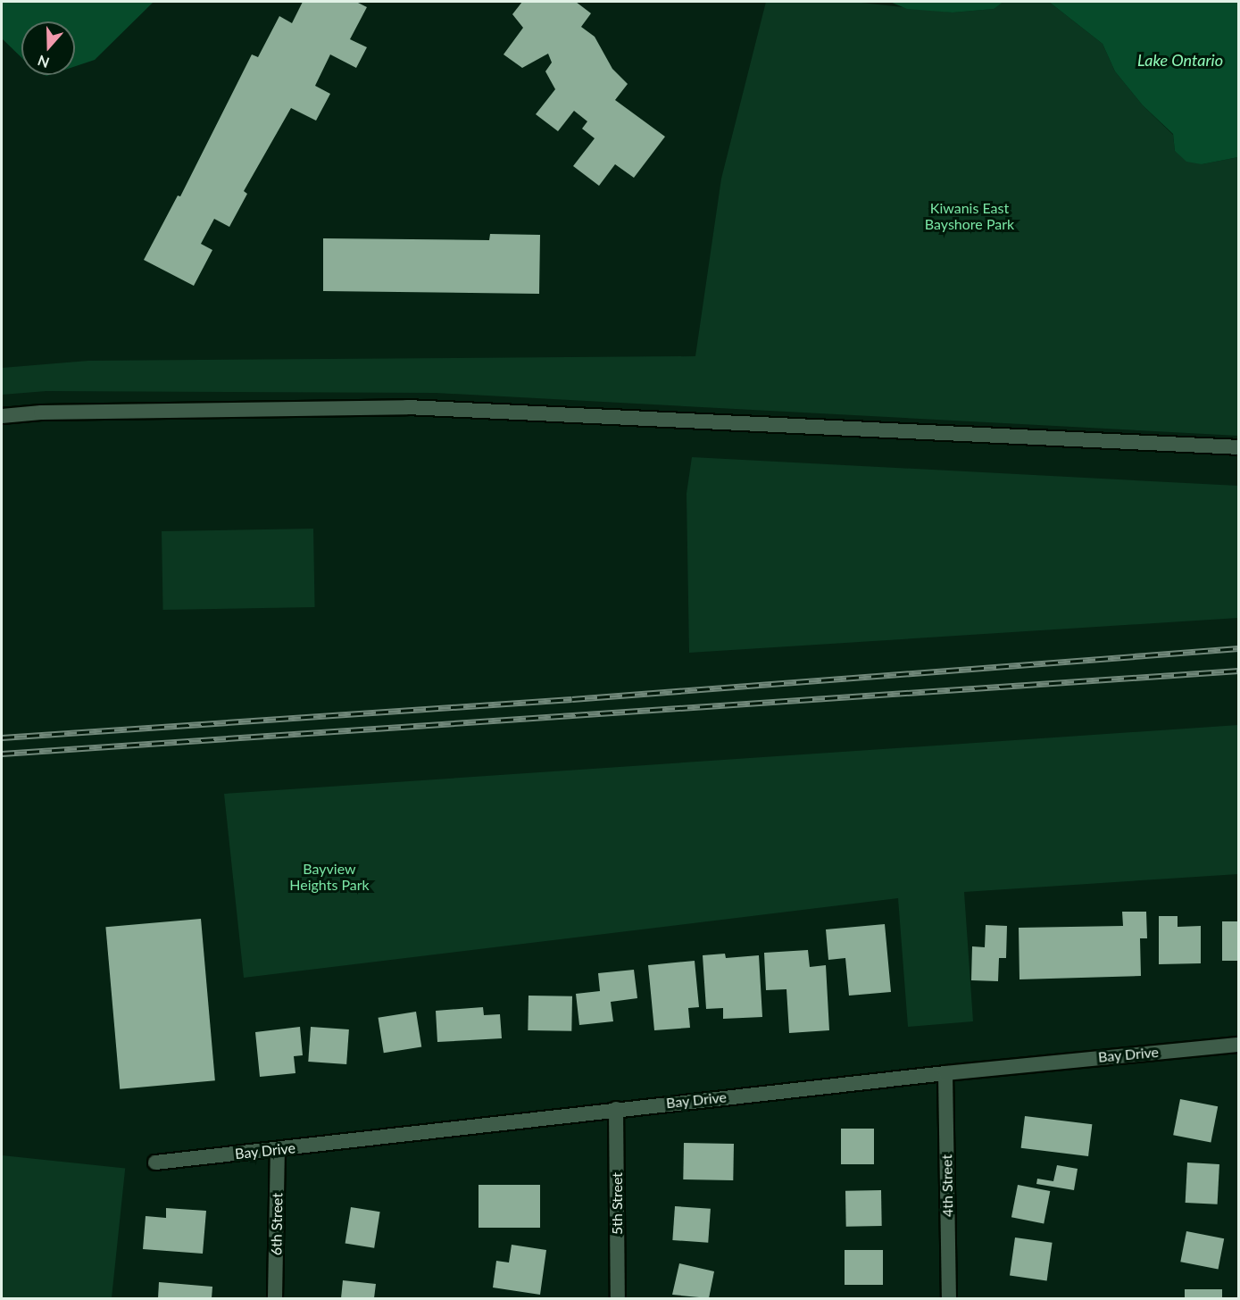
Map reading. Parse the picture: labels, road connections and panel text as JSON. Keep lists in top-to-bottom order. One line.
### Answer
{"streets":{"street":["Bay Drive","4th Street","5th Street","6th Street"]},"crossings":[["Bay Drive","4th Street"],["Bay Drive","5th Street"],["Bay Drive","6th Street"]],"water":["Lake Ontario"],"parks":["Kiwanis East Bayshore Park","Bayview Heights Park"],"north":"bottom"}
